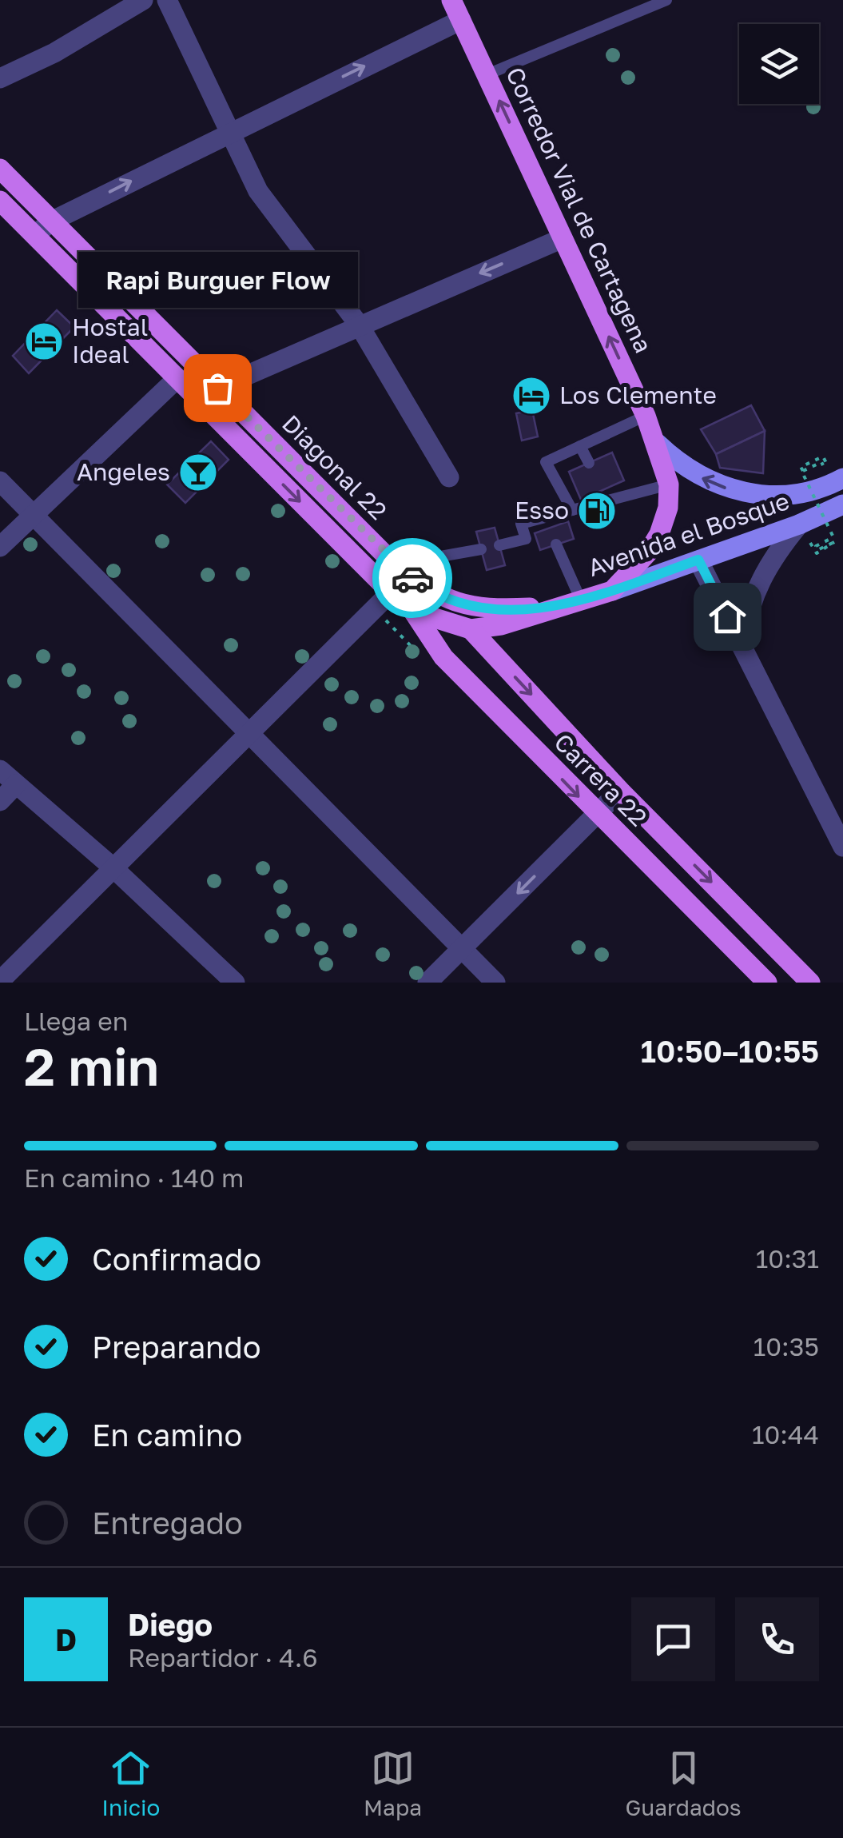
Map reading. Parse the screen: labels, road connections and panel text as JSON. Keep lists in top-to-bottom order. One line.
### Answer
{"streets":{"main road":["Corredor Vial de Cartagena","Diagonal 22","Avenida el Bosque","Carrera 22"]},"crossings":[["Corredor Vial de Cartagena","Avenida el Bosque"],["Diagonal 22","Avenida el Bosque"],["Diagonal 22","Carrera 22"],["Avenida el Bosque","Carrera 22"]],"one_way":["Corredor Vial de Cartagena"],"places":{"hotel":["Hostal Ideal","Los Clemente"],"other":["Rapi Burguer Flow"],"bar":["Angeles"],"fuel station":["Esso"]},"page":{"bubble":"Rapi Burguer Flow","heading":["2 min","Llega en","10:50–10:55"],"panel":["Diego","Repartidor · 4.6"],"bar":"En camino · 140 m","list":[["Confirmado","10:31"],["Preparando","10:35"],["En camino","10:44"],"Entregado"],"round":"D","tabs":["Inicio","Mapa","Guardados"]}}
